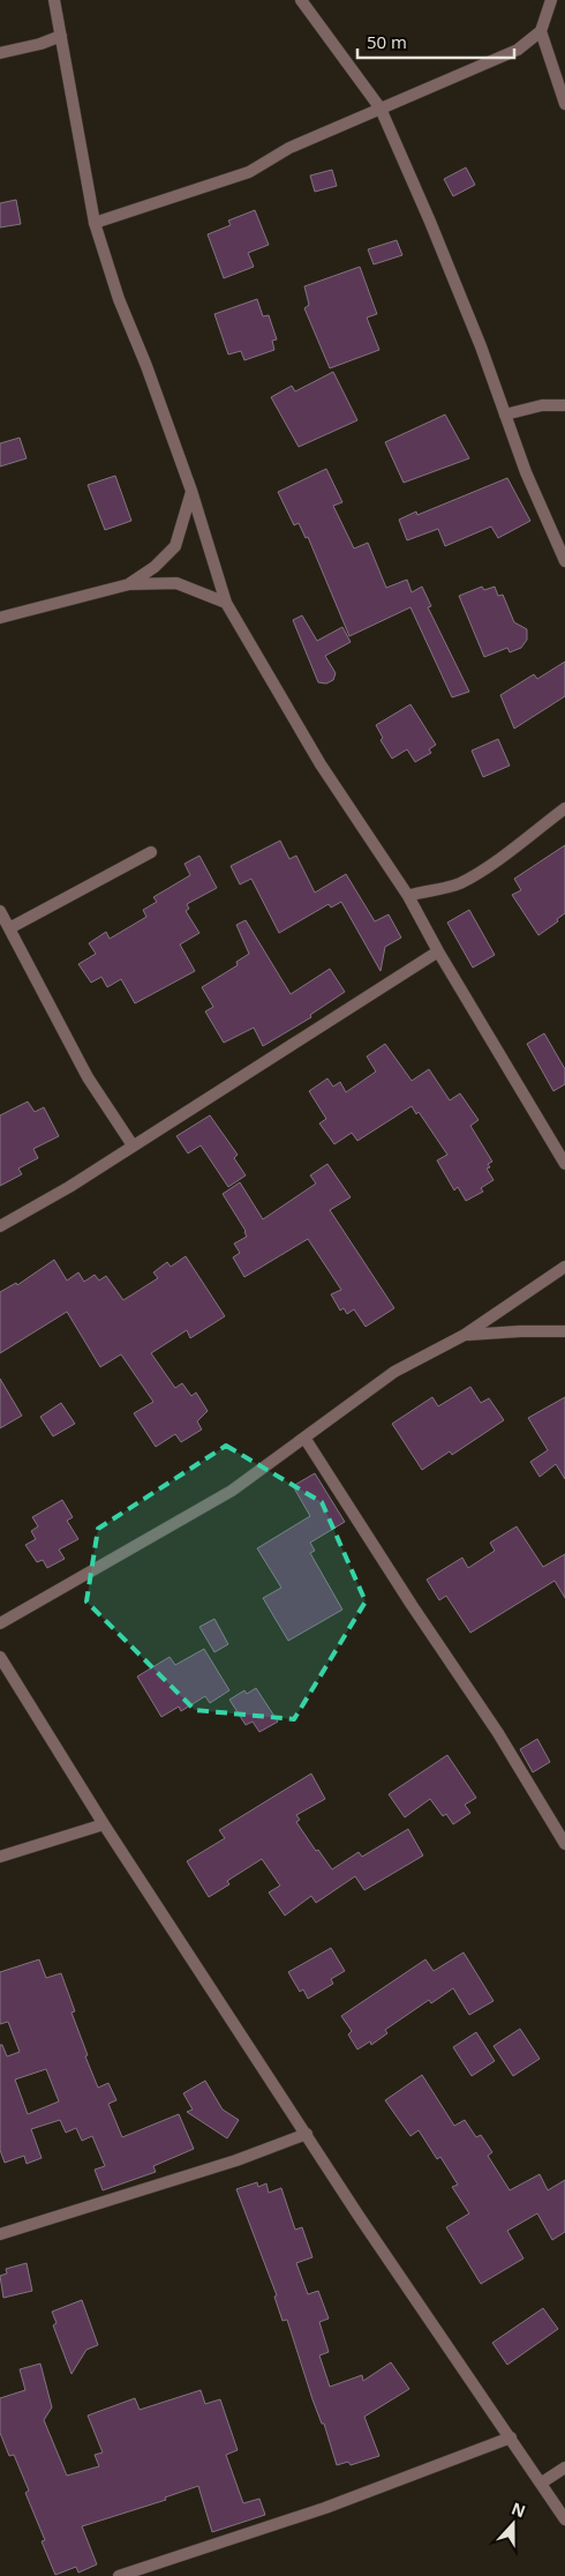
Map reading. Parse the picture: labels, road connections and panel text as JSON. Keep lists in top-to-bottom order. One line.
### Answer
{"scale_bar":"50 m","north":"top"}
